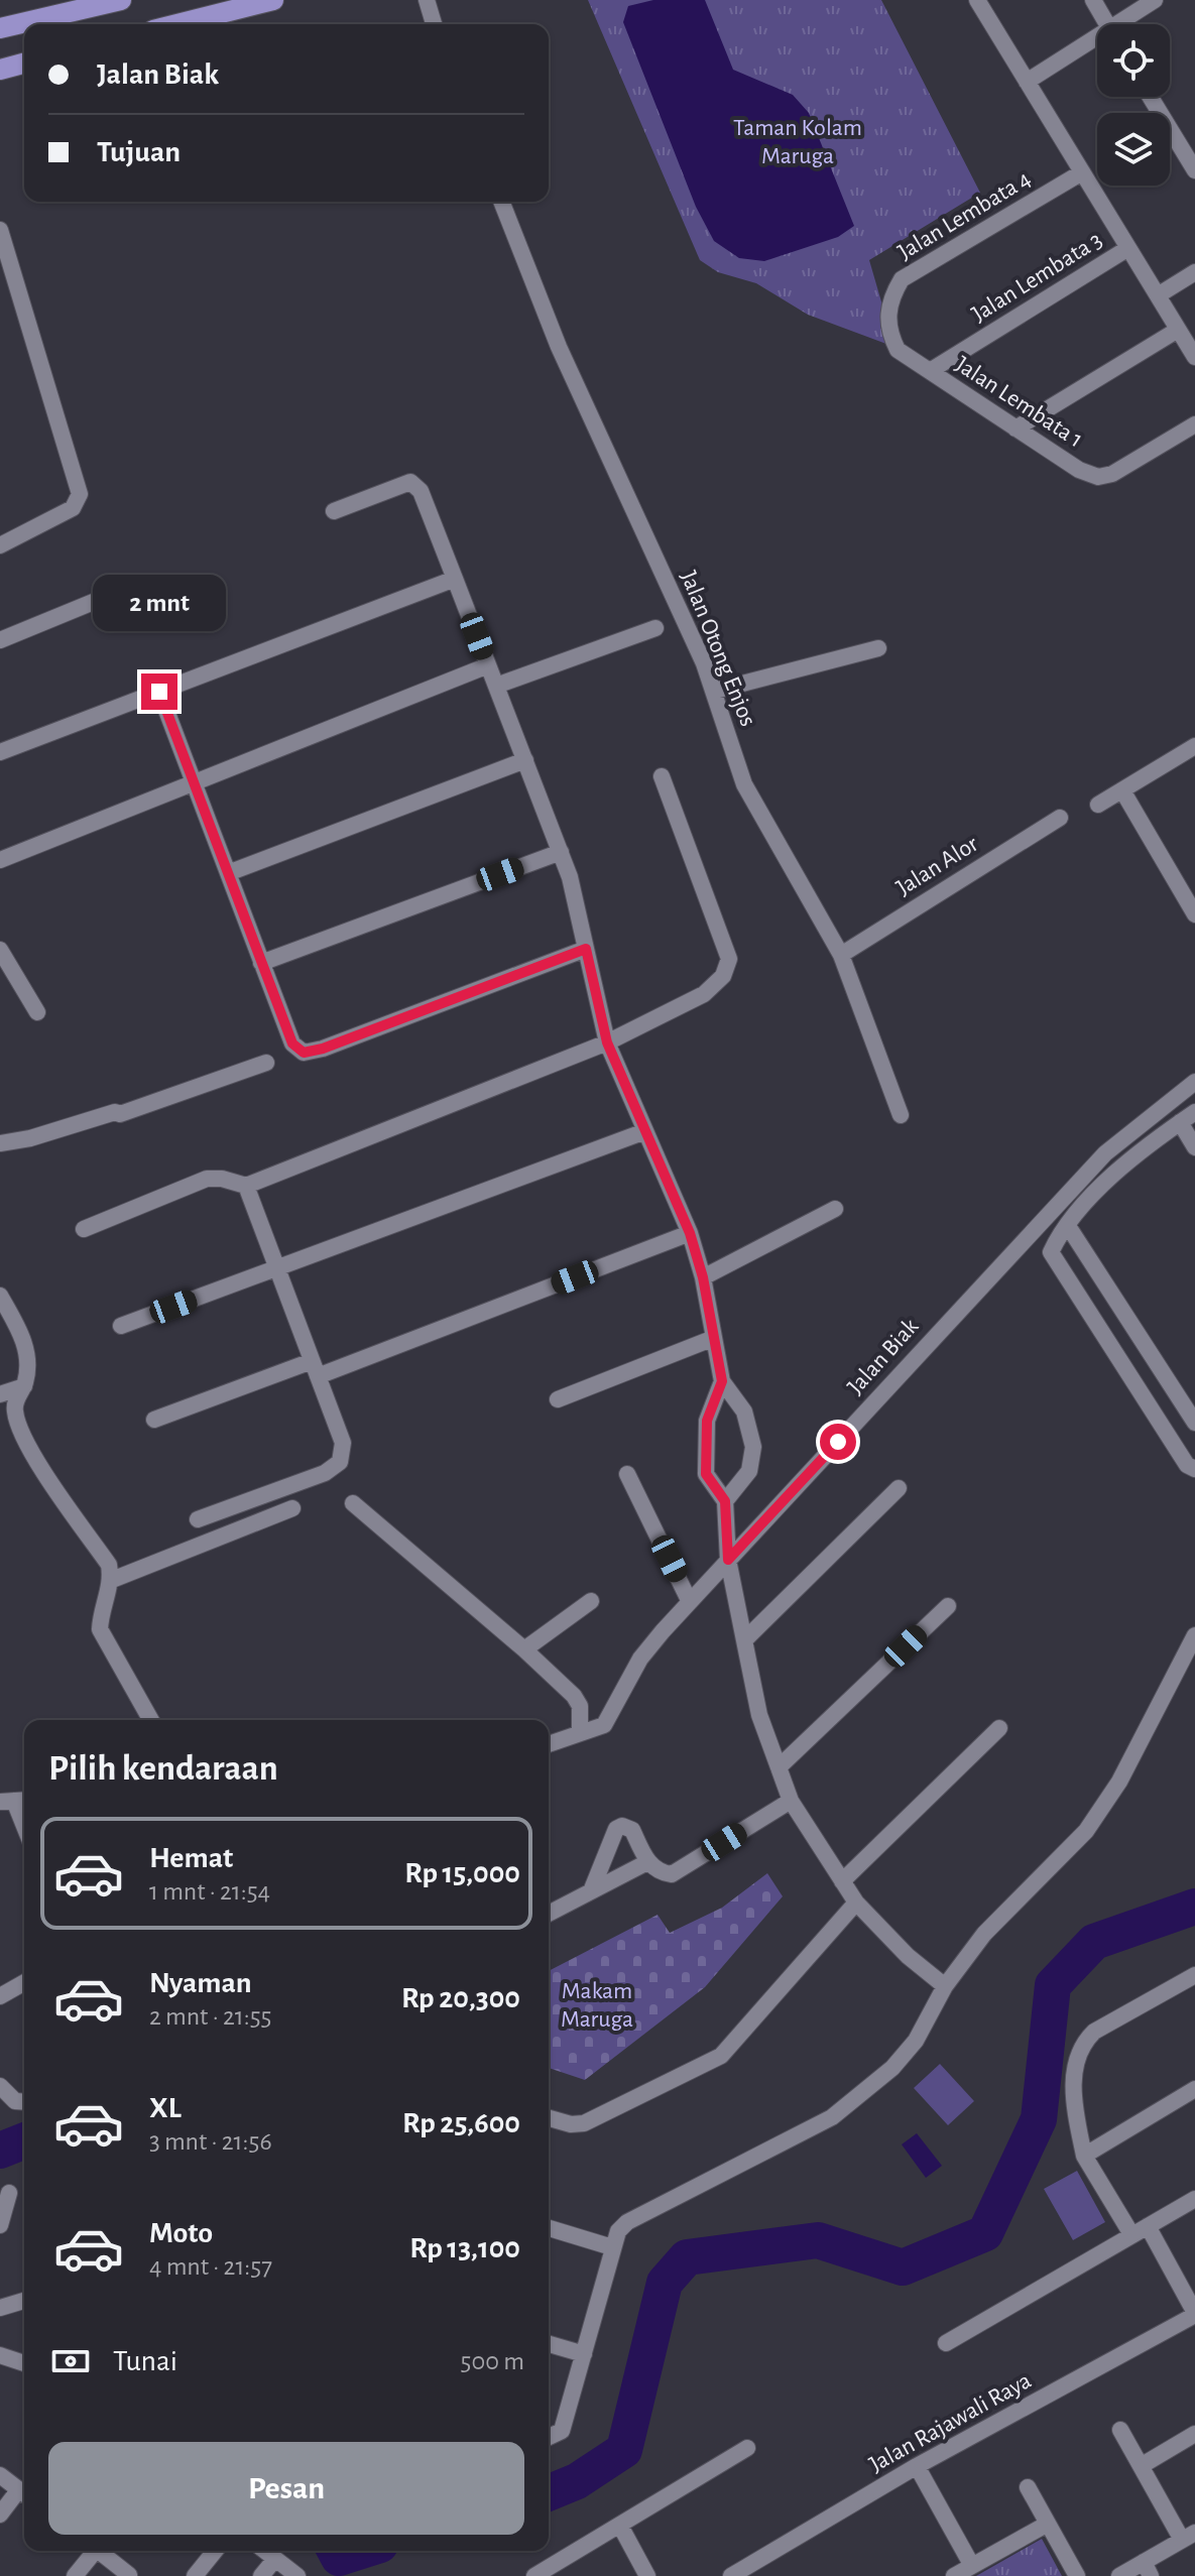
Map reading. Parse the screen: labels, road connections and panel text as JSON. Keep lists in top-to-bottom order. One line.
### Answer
{"streets":{"street":["Jalan Lembata 4","Jalan Lembata 3","Jalan Lembata 1","Jalan Otong Enjos","Jalan Alor","Jalan Biak","Jalan Rajawali Raya"]},"crossings":[["Jalan Lembata 4","Jalan Lembata 1"],["Jalan Lembata 3","Jalan Lembata 1"],["Jalan Otong Enjos","Jalan Alor"]],"parks":["Taman Kolam Maruga","Makam Maruga"],"page":{"banner":["Jalan Biak","Tujuan"],"bubble":"2 mnt","heading":"Pilih kendaraan","list":[{"name":"Hemat","note":"1 mnt · 21:54","value":"Rp 15,000"},{"name":"Nyaman","note":"2 mnt · 21:55","value":"Rp 20,300"},{"name":"XL","note":"3 mnt · 21:56","value":"Rp 25,600"},{"name":"Moto","note":"4 mnt · 21:57","value":"Rp 13,100"}],"pay":["Tunai","500 m"],"buttons":"Pesan"}}
